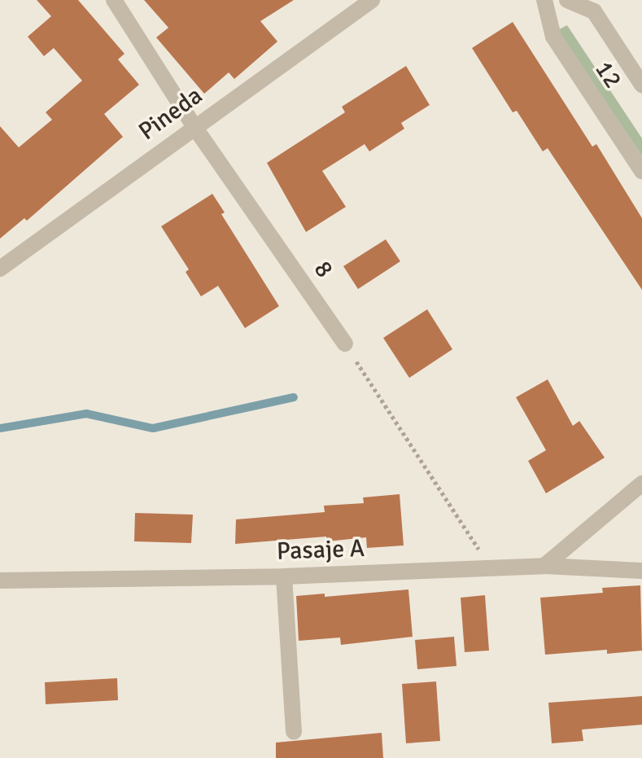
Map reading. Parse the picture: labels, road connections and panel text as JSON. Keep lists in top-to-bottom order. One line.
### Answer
{"streets":{"street":["12","Pineda","8","Pasaje A"]},"crossings":[["Pineda","8"]]}
